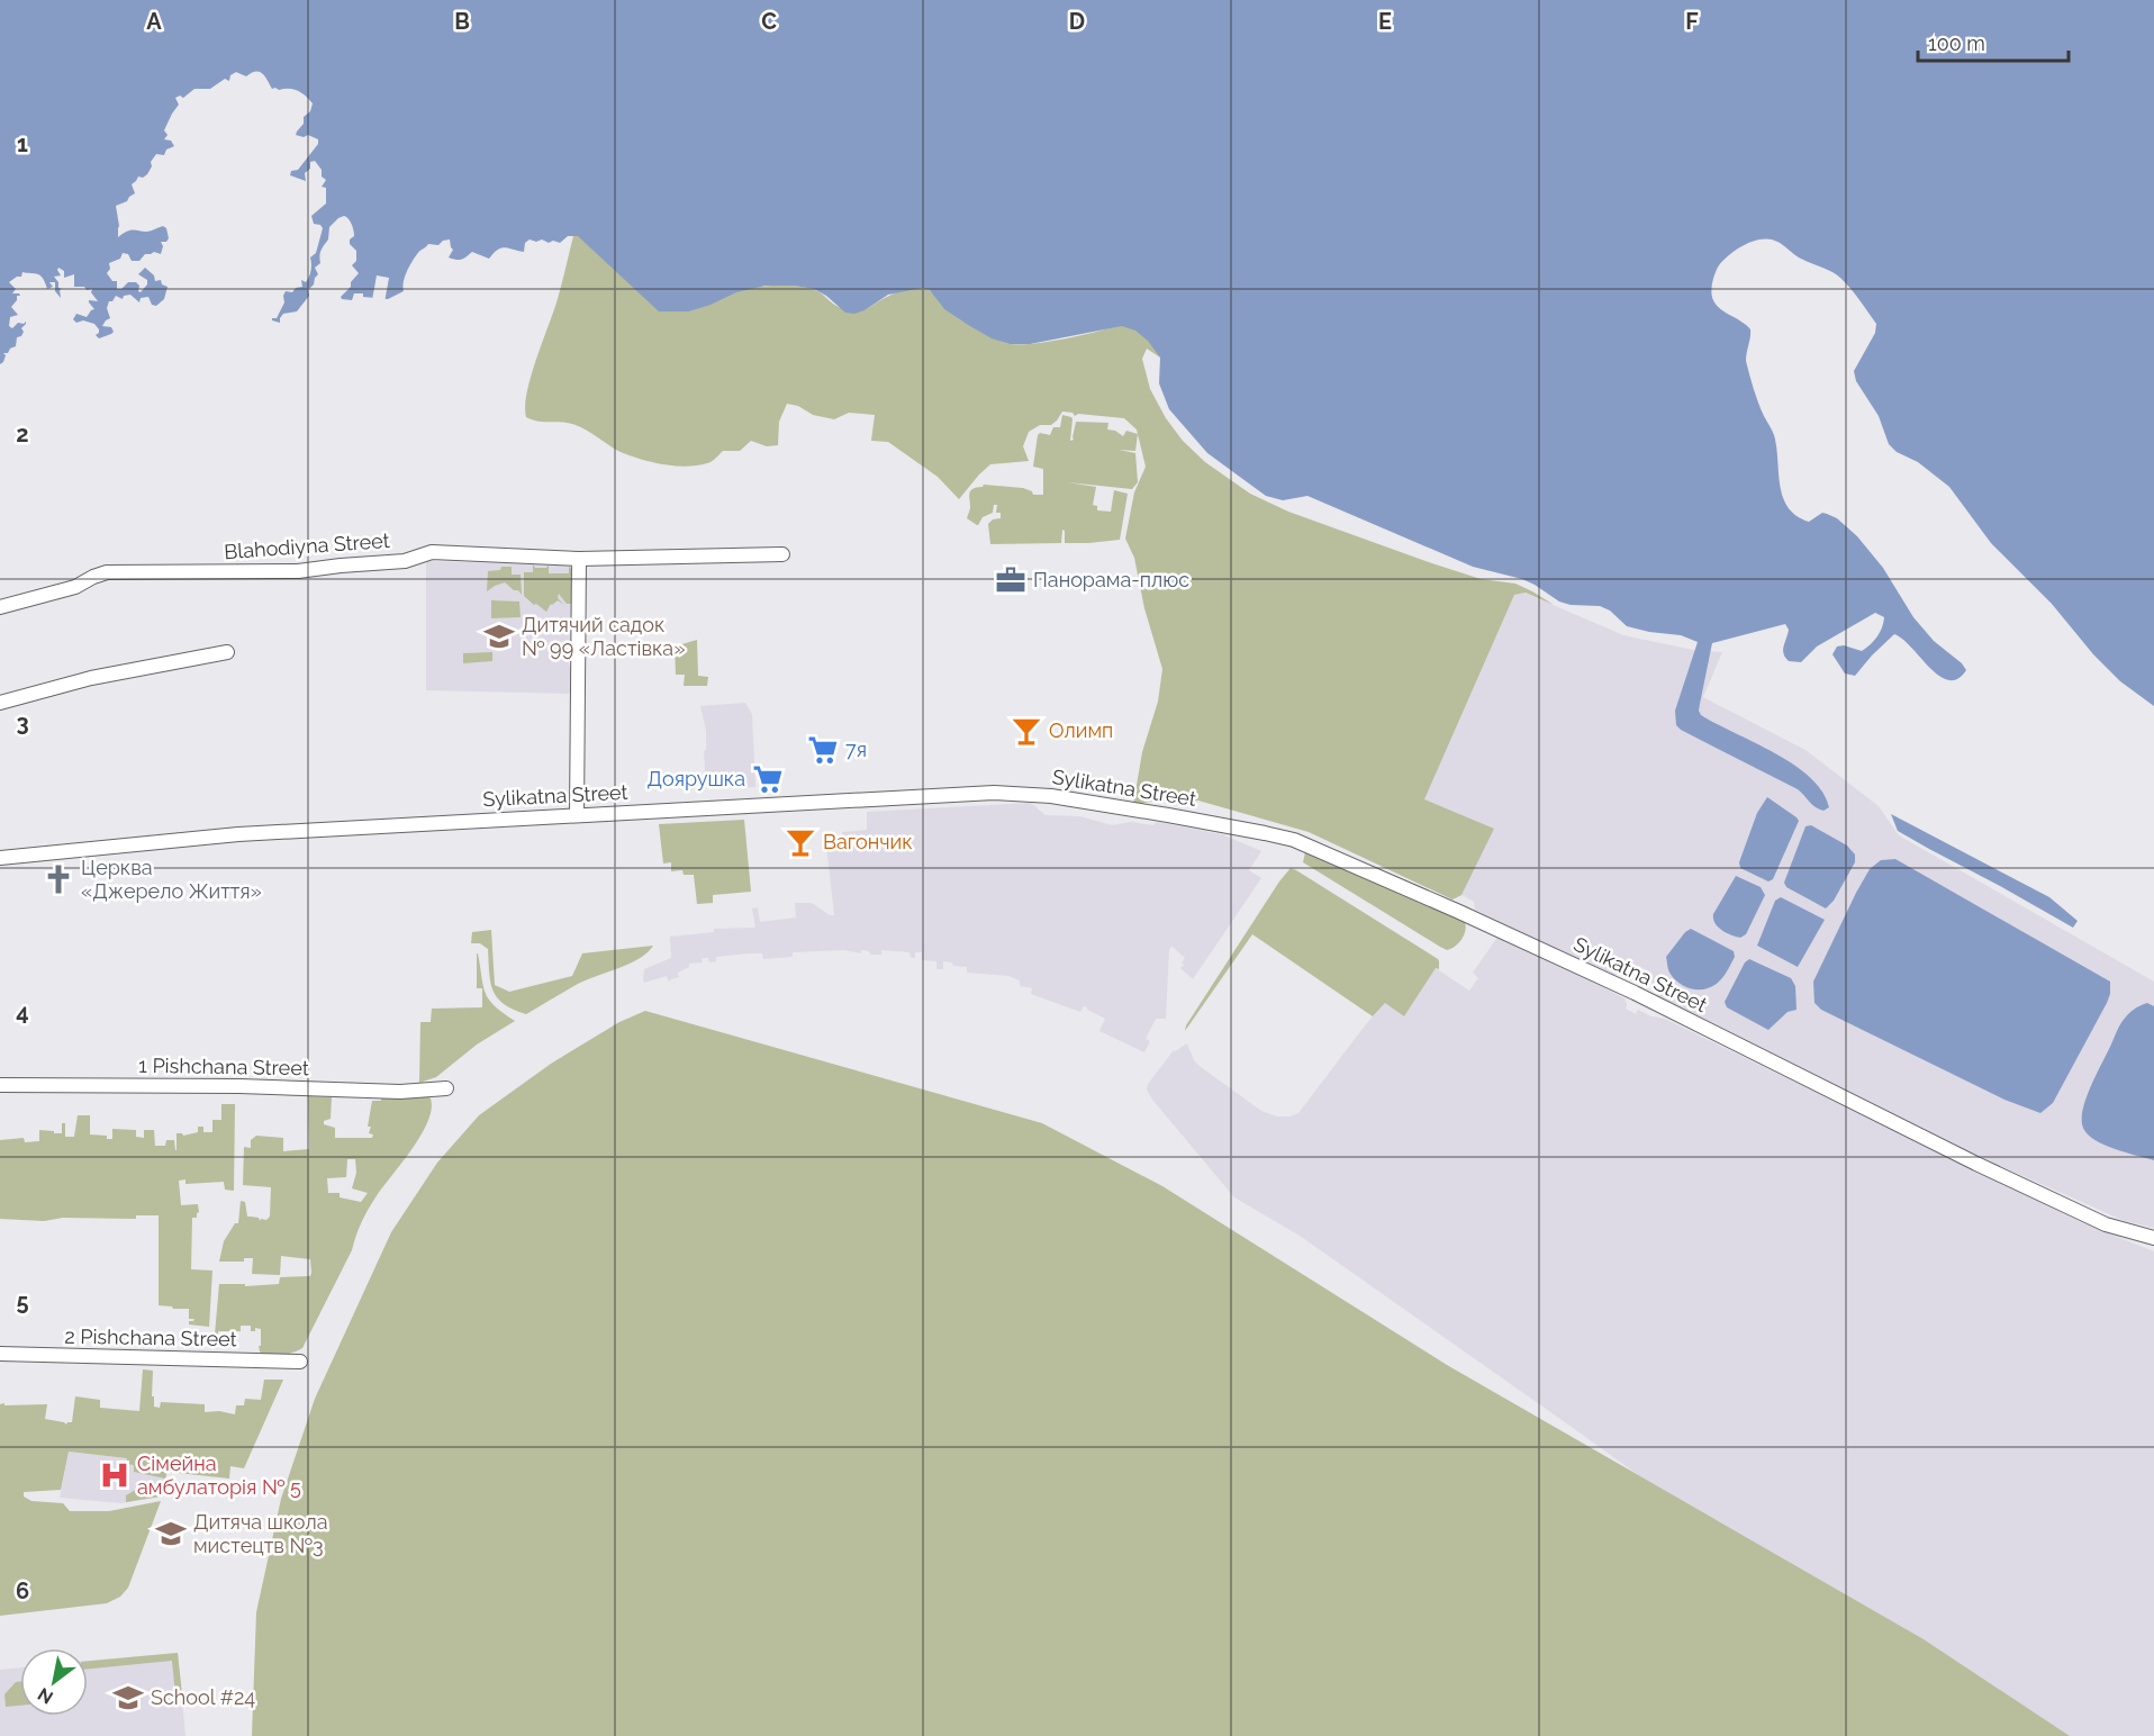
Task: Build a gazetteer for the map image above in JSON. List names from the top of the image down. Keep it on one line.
{"streets":{"street":["Blahodiyna Street","Sylikatna Street","1 Pishchana Street","2 Pishchana Street"]},"places":{"office":["Панорама-плюс"],"school or university":["Дитячий садок № 99 «Ластівка»","Дитяча школа мистецтв №3","School #24"],"bar":["Олимп","Вагончик"],"supermarket":["7я","Доярушка"],"church":["Церква «Джерело Життя»"],"hospital":["Сімейна амбулаторія № 5"]},"scale_bar":"100 m","north":"bottom left","grid":{"columns":["A","B","C","D","E","F"],"rows":["1","2","3","4","5","6"]}}
